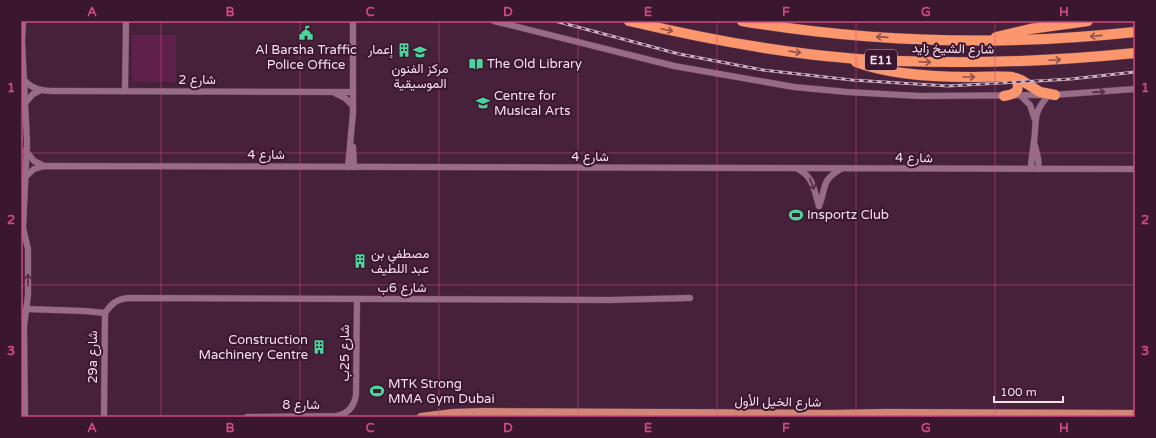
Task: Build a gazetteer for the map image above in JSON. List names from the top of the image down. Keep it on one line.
{"streets":{"highway":["شارع الشيخ زايد","E11"],"main road":["شارع الخيل الأول"],"street":["شارع 2","شارع 4","شارع 6ب","شارع 25ب","29a شارع","شارع 8"]},"crossings":[["شارع 6ب","شارع 25ب"],["شارع 6ب","29a شارع"],["شارع 25ب","شارع 8"]],"places":{"public building":["Al Barsha Traffic Police Office"],"building":["إعمار","مصطفي بن عبد اللطيف","Construction Machinery Centre"],"school or university":["مركز الفنون الموسيقية","Centre for Musical Arts"],"library":["The Old Library"],"sports":["Insportz Club","MTK Strong MMA Gym Dubai"]},"scale_bar":"100 m","grid":{"columns":["A","B","C","D","E","F","G","H"],"rows":["1","2","3"]}}
